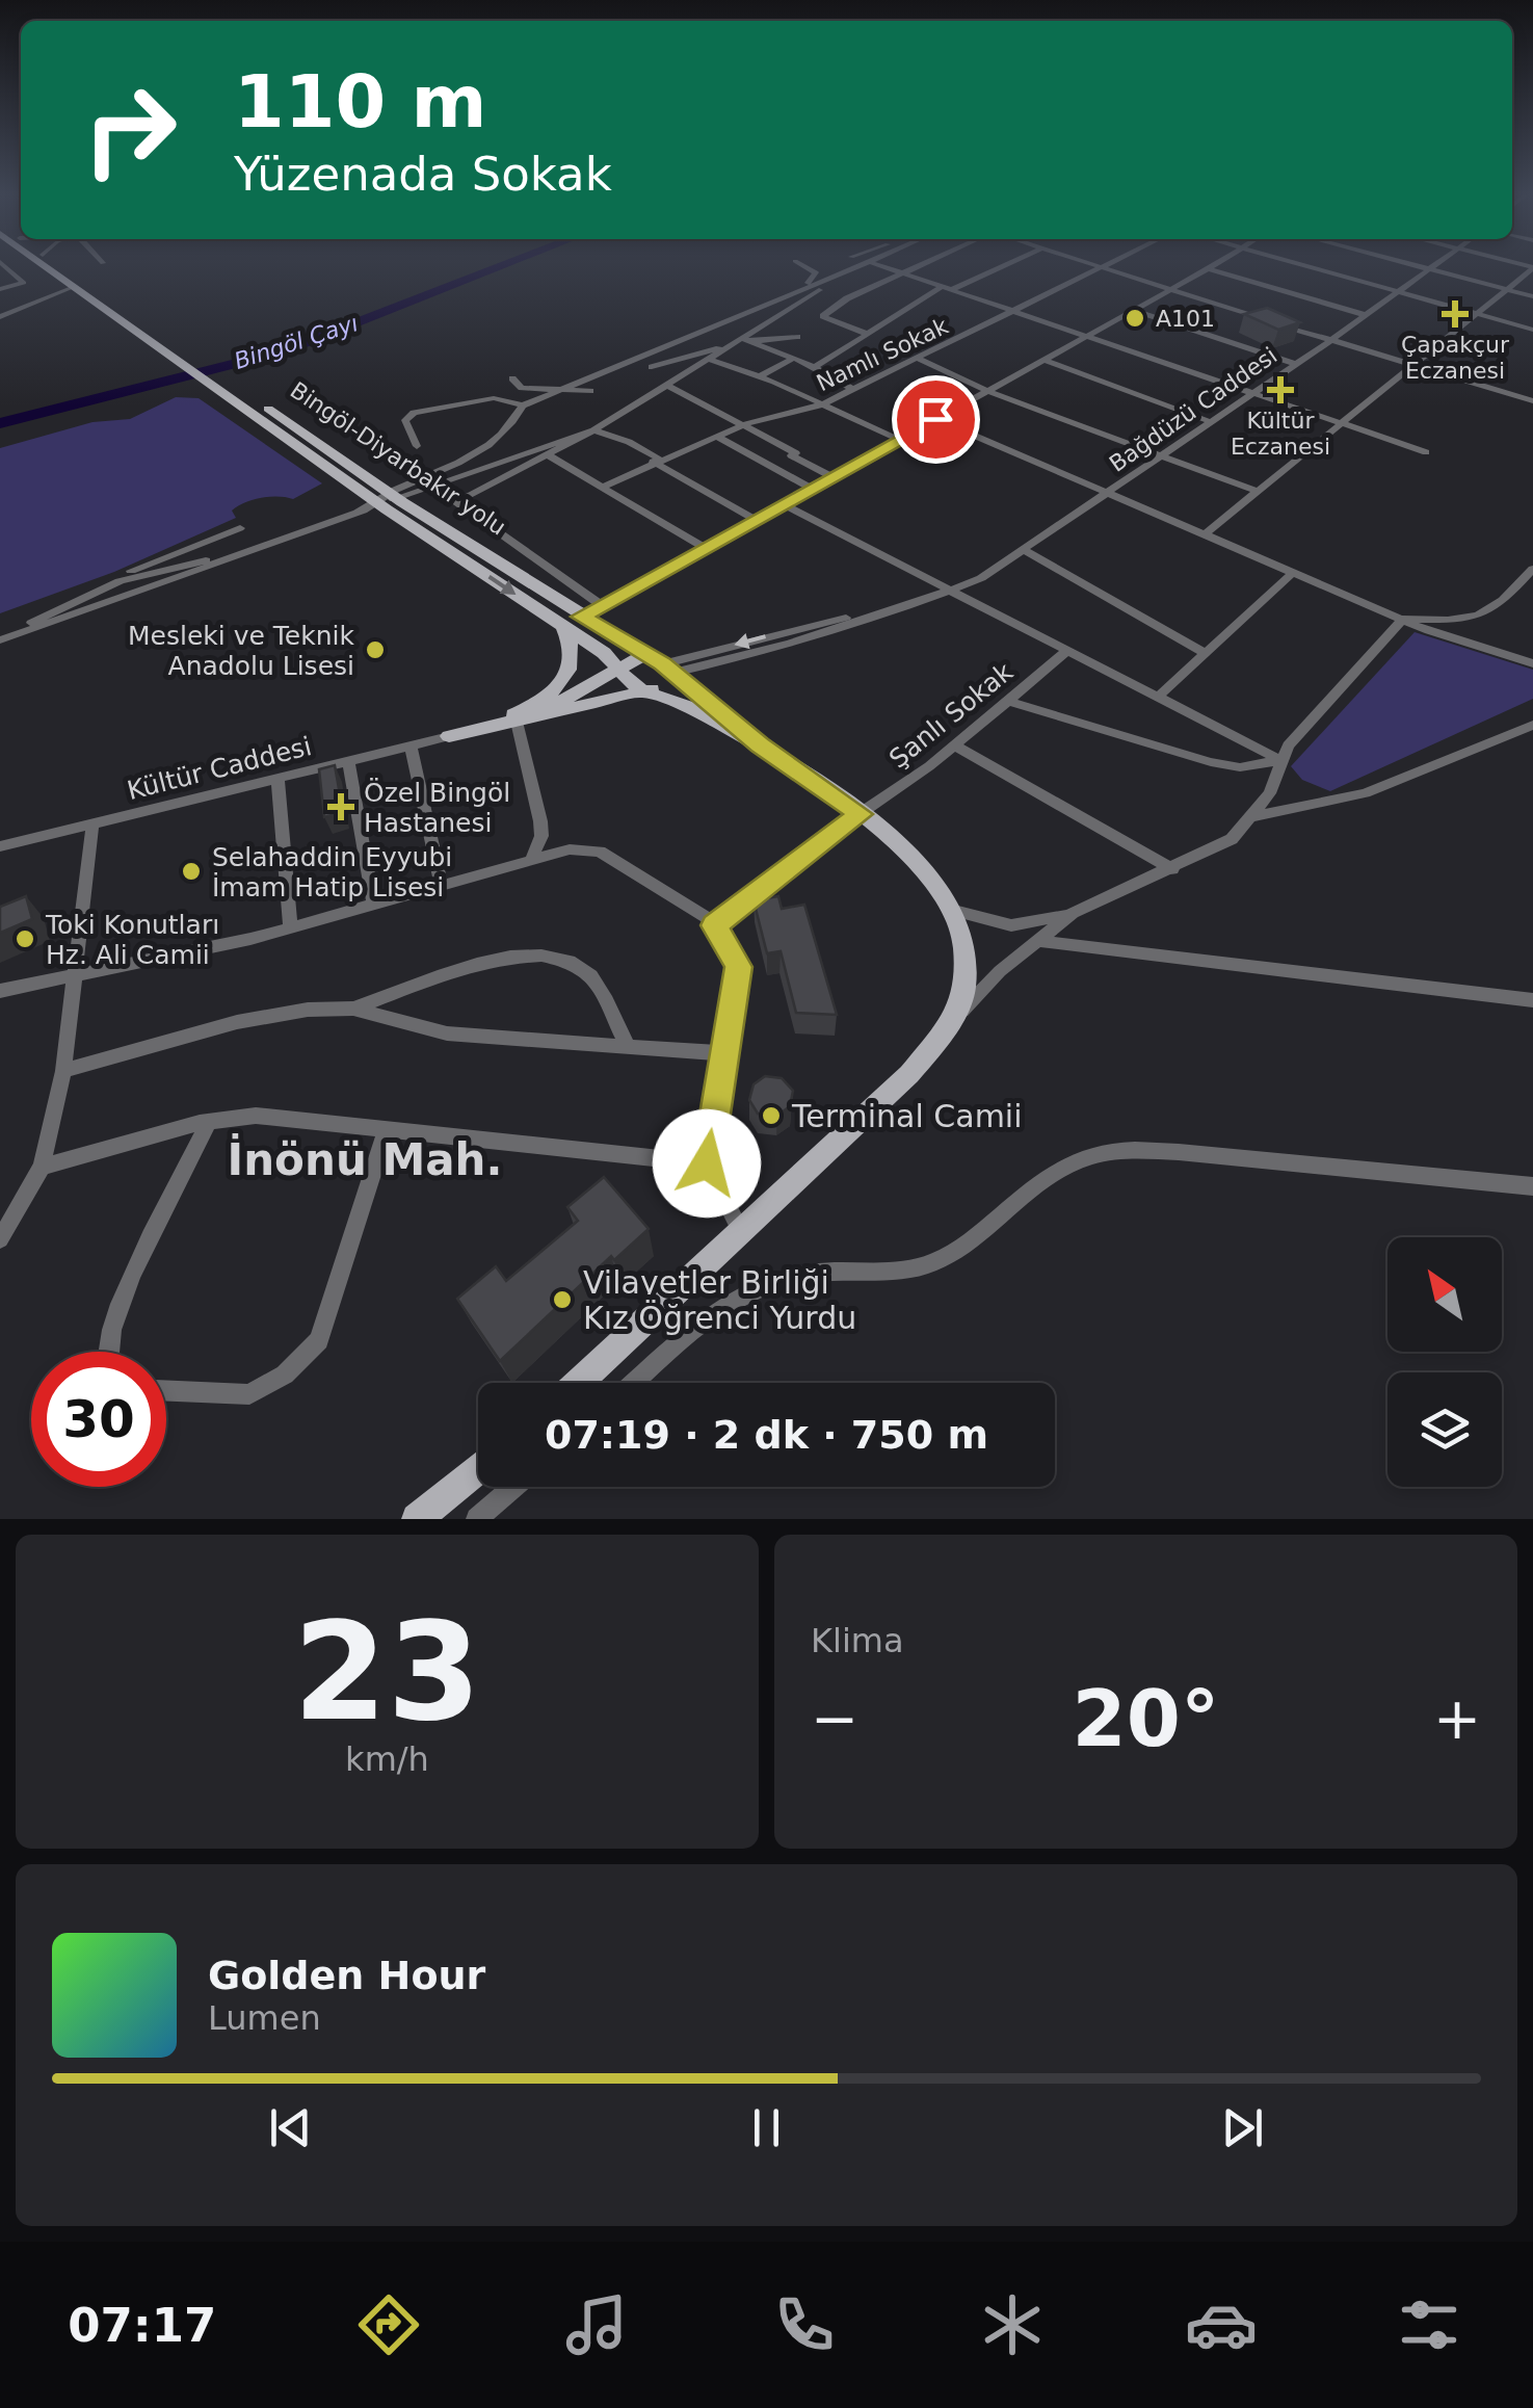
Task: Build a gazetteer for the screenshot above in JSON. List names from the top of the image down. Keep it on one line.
{"streets":{"main road":["Bingöl-Diyarbakır yolu"],"street":["Namlı Sokak","Bağdüzü Caddesi","Şanlı Sokak","Kültür Caddesi"]},"crossings":[["Bağdüzü Caddesi","Bingöl-Diyarbakır yolu"],["Bingöl-Diyarbakır yolu","Şanlı Sokak"]],"districts":["İnönü Mah."],"water":["Bingöl Çayı"],"places":{"health":["Çapakçur Eczanesi","Kültür Eczanesi","Özel Bingöl Hastanesi"],"other":["A101","Mesleki ve Teknik Anadolu Lisesi","Selahaddin Eyyubi İmam Hatip Lisesi","Toki Konutları Hz. Ali Camii","Terminal Camii","Vilayetler Birliği Kız Öğrenci Yurdu"]},"north":"top left","page":{"turn":["110 m","Yüzenada Sokak"],"limit":"30","trip":"07:19 · 2 dk · 750 m","tile":[["23","km/h"],"Klima"],"heat":["−","20°","+"],"song":["Golden Hour","Lumen"],"tabs":"07:17"}}
